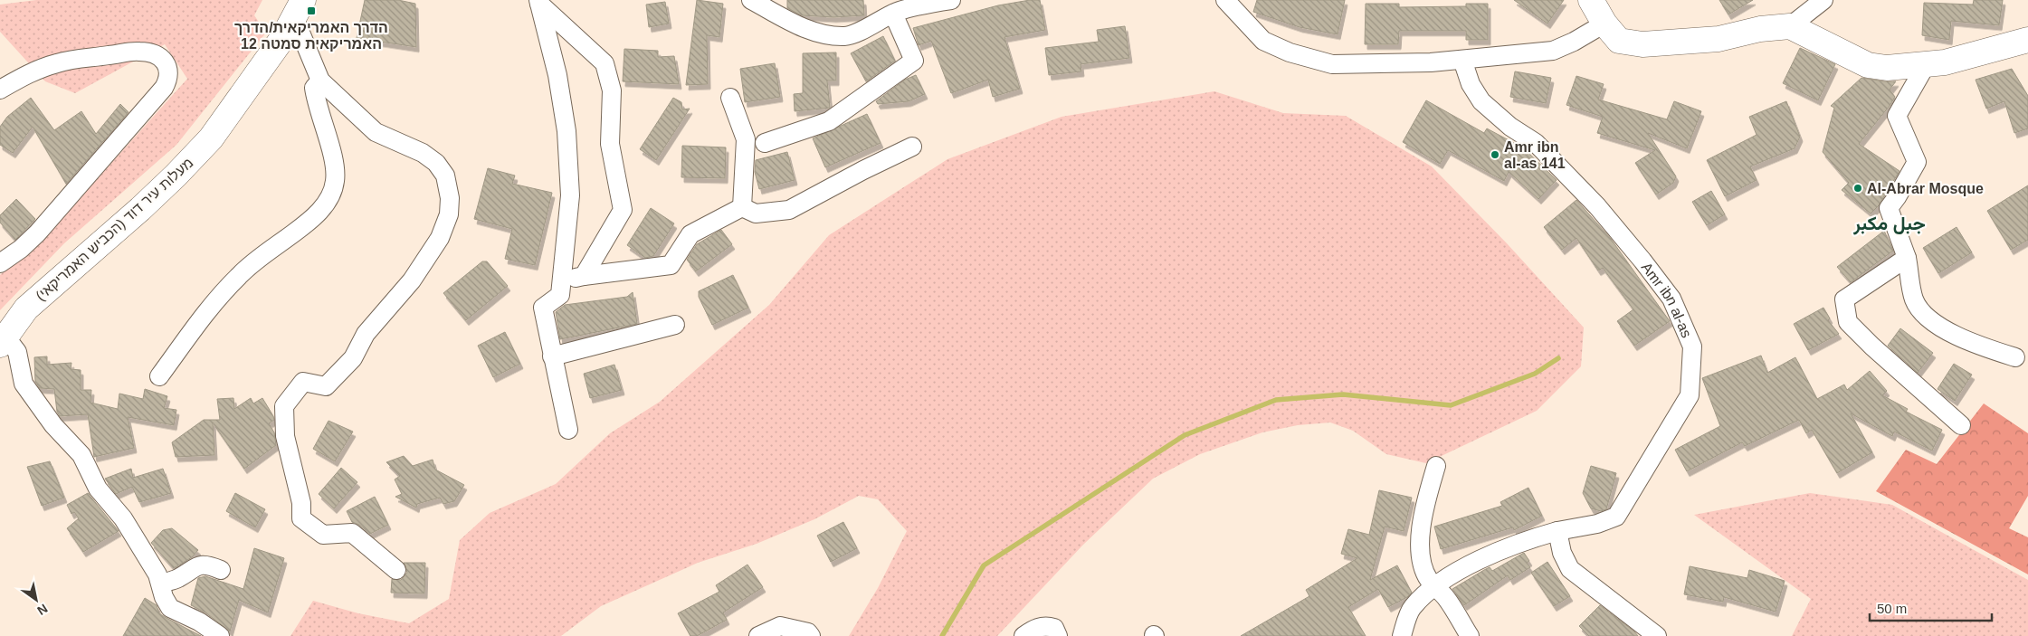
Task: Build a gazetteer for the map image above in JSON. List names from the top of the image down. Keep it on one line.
{"streets":{"street":["מעלות עיר דוד (הכביש האמריקאי)","Amr ibn al-as"]},"districts":["جبل مكبر"],"places":{"transit":["הדרך האמריקאית/הדרך האמריקאית סמטה 12"],"other":["Amr ibn al-as 141","Al-Abrar Mosque"]},"scale_bar":"50 m","north":"bottom right"}
